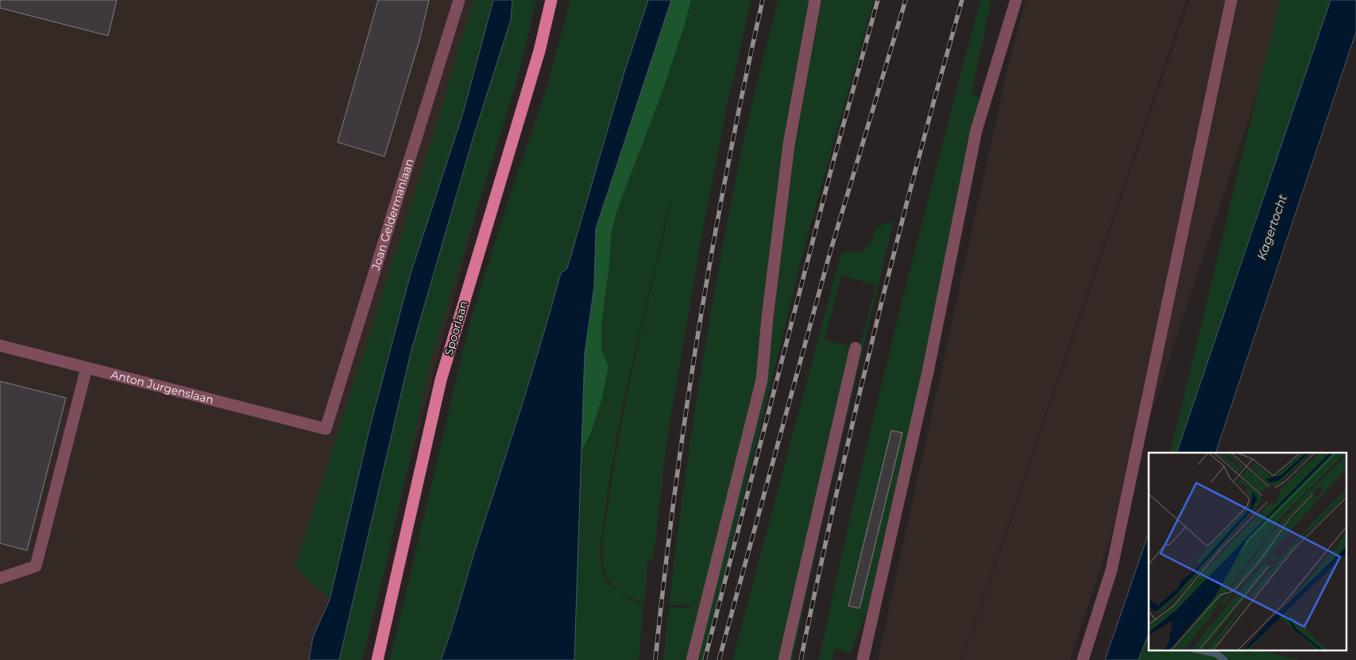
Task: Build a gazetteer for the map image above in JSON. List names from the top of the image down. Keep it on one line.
{"streets":{"main road":["Spoorlaan"],"street":["Joan Geldermanlaan","Anton Jurgenslaan"]},"crossings":[["Joan Geldermanlaan","Anton Jurgenslaan"]],"water":["Kagertocht"]}
